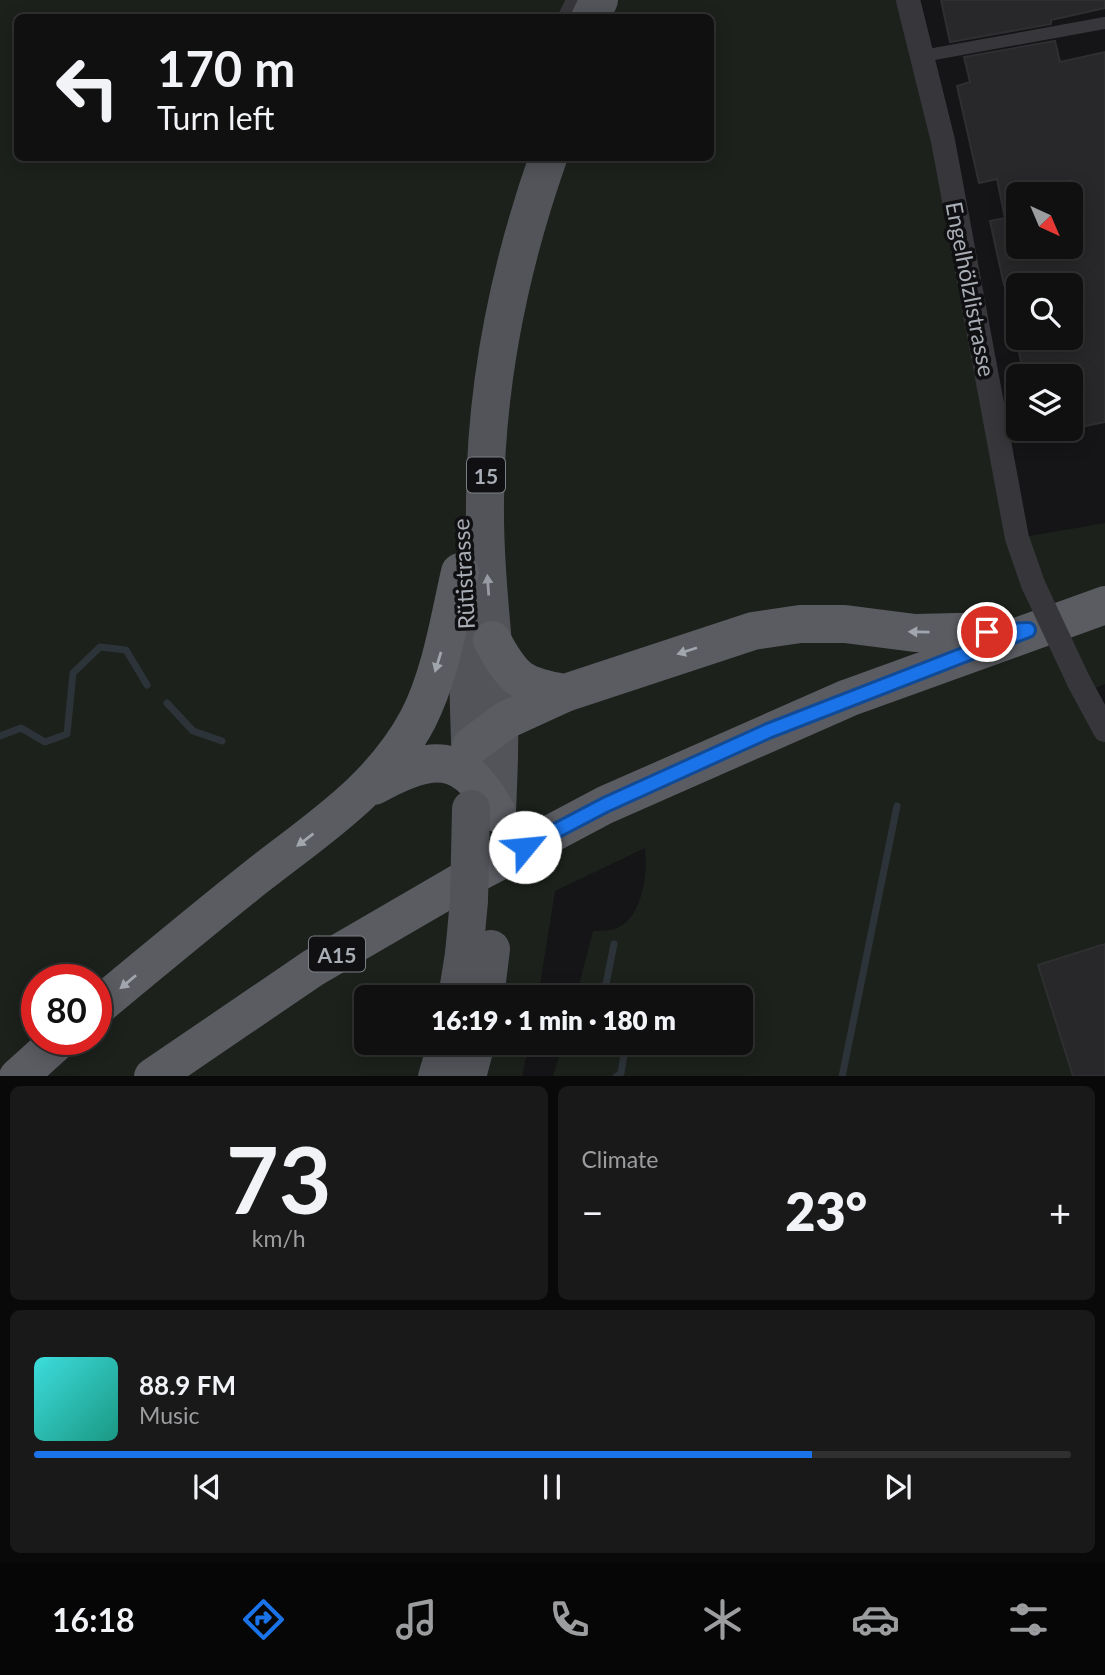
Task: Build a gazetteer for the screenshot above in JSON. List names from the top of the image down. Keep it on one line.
{"streets":{"highway":["A15"],"main road":["15","Rütistrasse"],"street":["Engelhölzlistrasse"]},"north":"bottom right","page":{"turn":["170 m","Turn left"],"limit":"80","trip":"16:19 · 1 min · 180 m","tile":[["73","km/h"],"Climate"],"heat":["−","23°","+"],"song":["88.9 FM","Music"],"tabs":"16:18"}}
